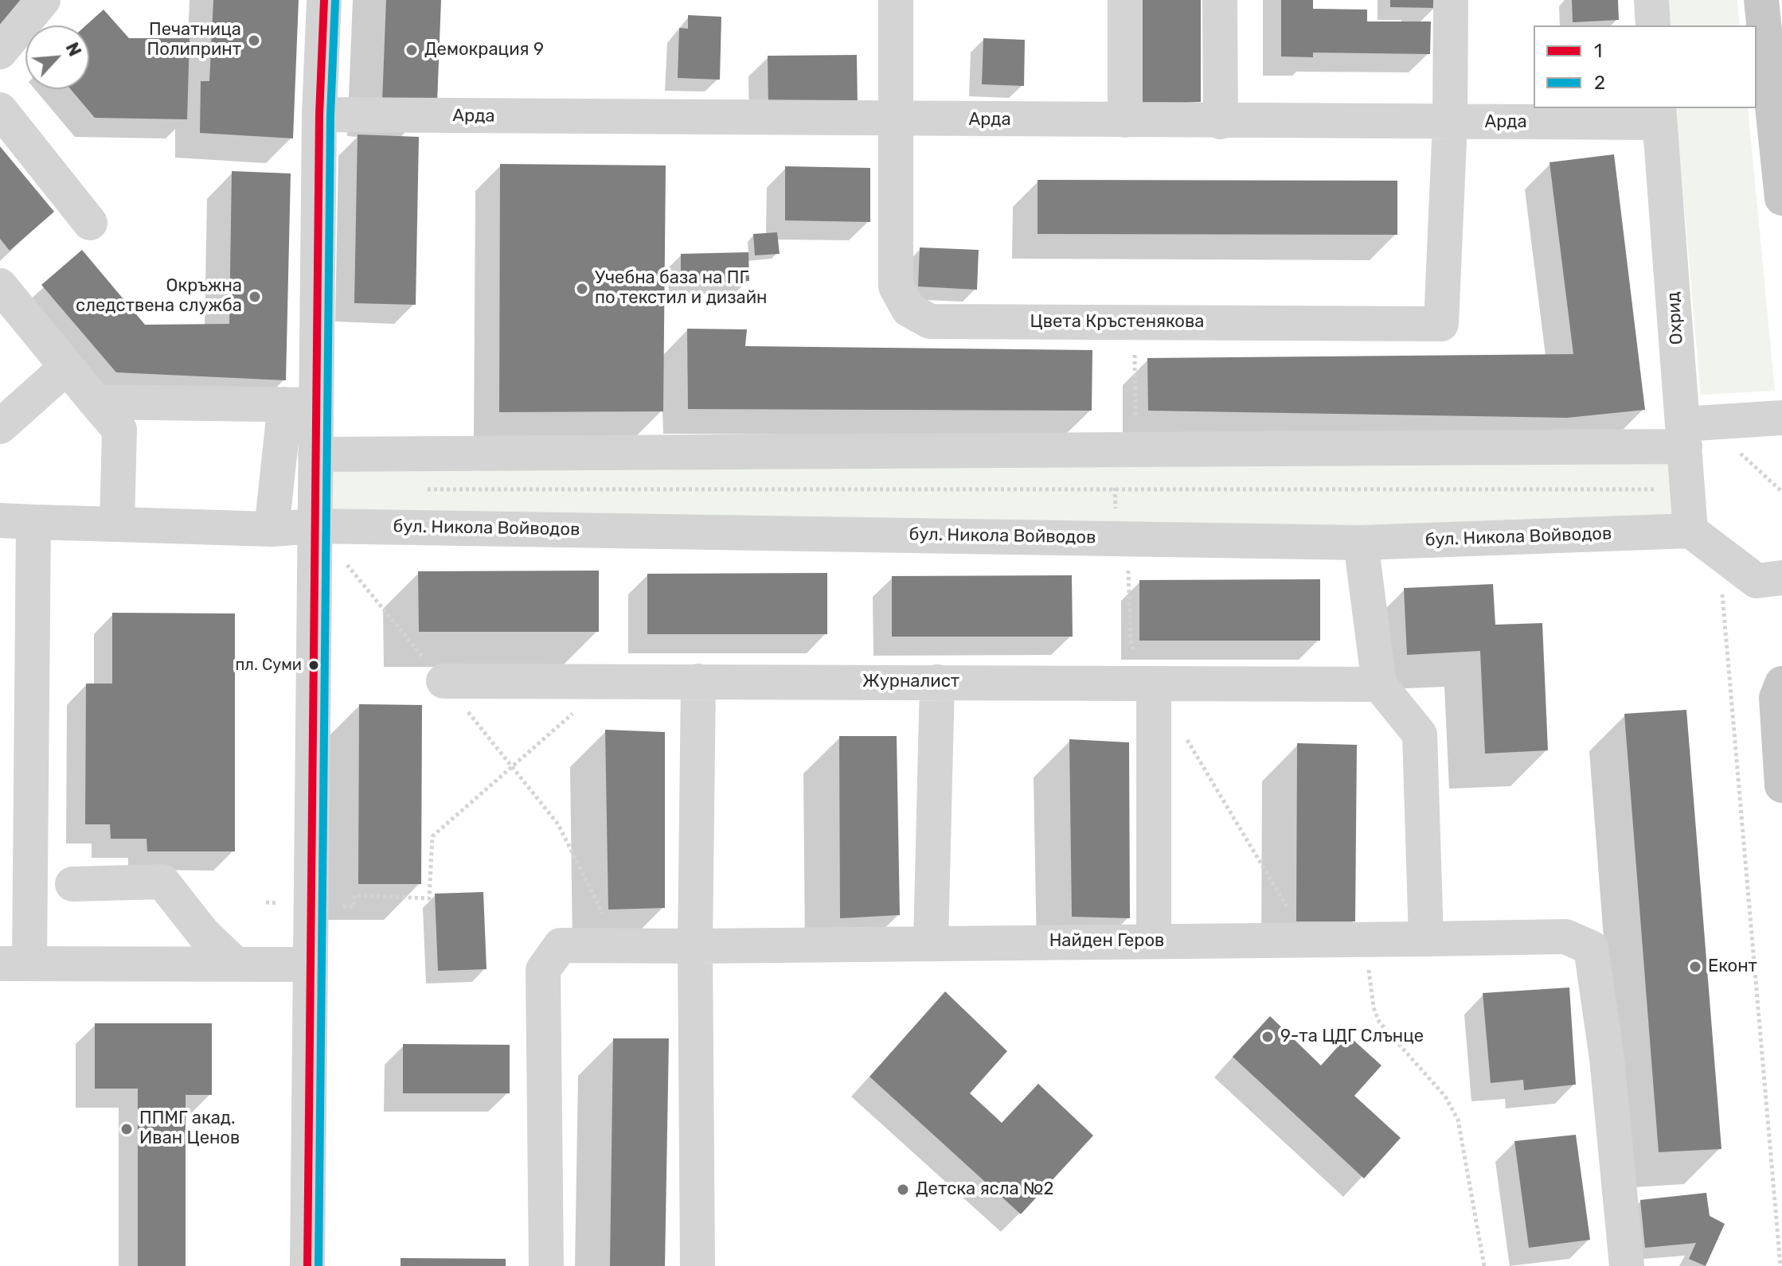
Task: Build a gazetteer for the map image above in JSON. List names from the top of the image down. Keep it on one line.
{"streets":{"street":["Арда","Охрид","Цвета Кръстенякова","бул. Никола Войводов","Журналист","Найден Геров"]},"crossings":[["Арда","Охрид"],["Арда","Цвета Кръстенякова"],["Охрид","бул. Никола Войводов"]],"places":["Печатница Полипринт","Демокрация 9","Учебна база на ПГ по текстил и дизайн","Окръжна следствена служба","пл. Суми","Еконт","9-та ЦДГ Слънце","ППМГ акад. Иван Ценов","Детска ясла №2"],"lines":["transit line 1","transit line 2"],"legend":["1","2"],"north":"top right"}
